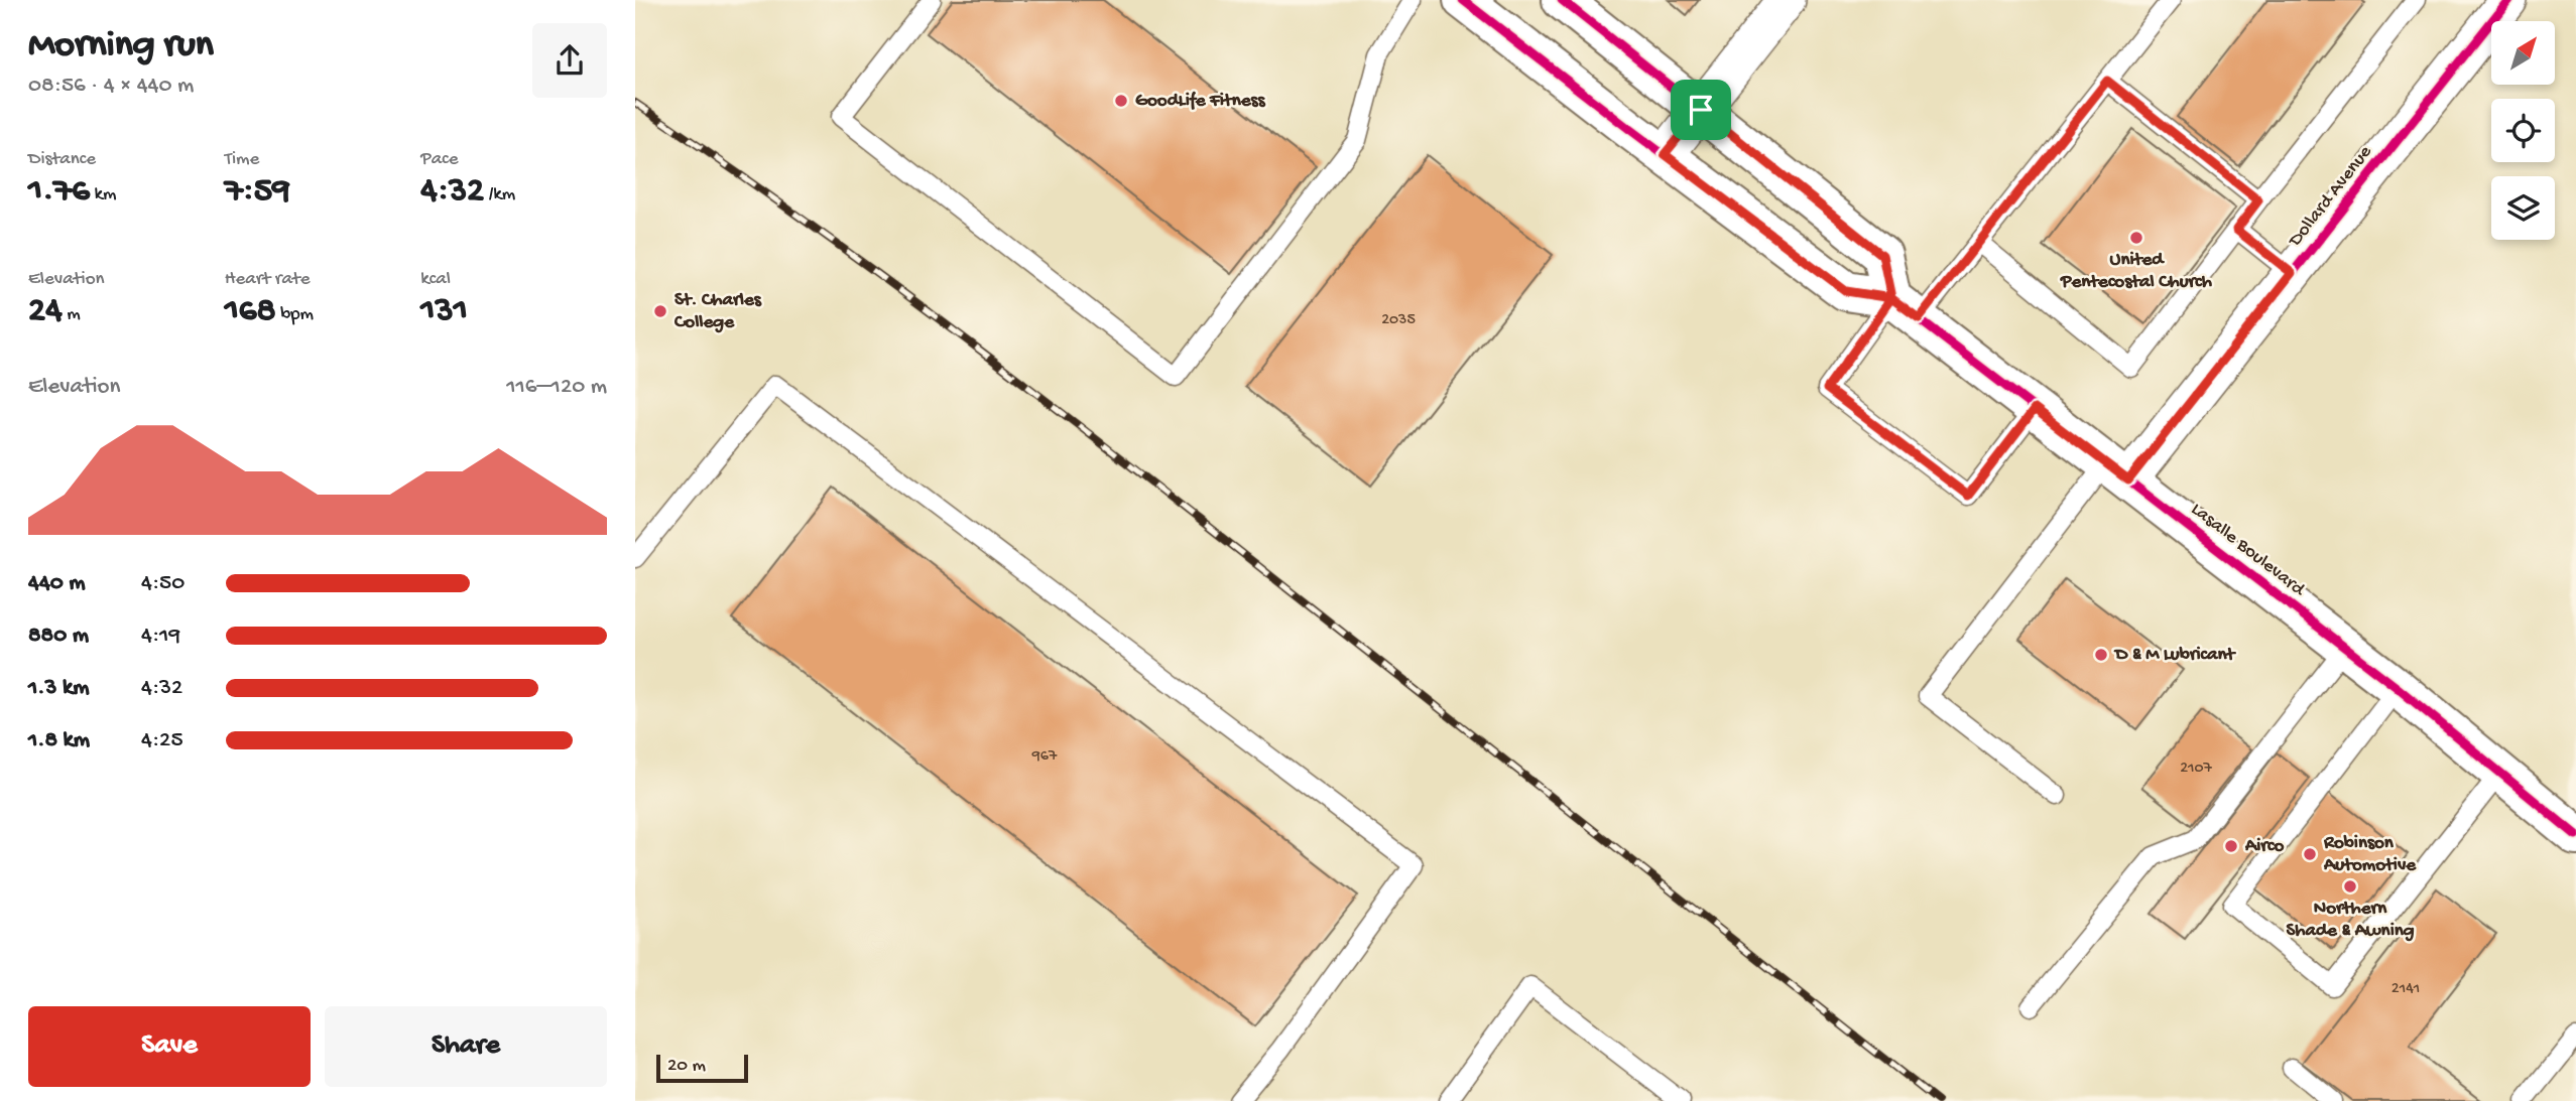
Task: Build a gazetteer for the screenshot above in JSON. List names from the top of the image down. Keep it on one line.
{"streets":{"main road":["Lasalle Boulevard"],"street":["Dollard Avenue"]},"crossings":[["Dollard Avenue","Lasalle Boulevard"]],"places":["GoodLife Fitness","United Pentecostal Church","St. Charles College","D & M Lubricant","Airco","Robinson Automotive","Northern Shade & Awning"],"house_numbers":["2035","967","2107","2141"],"scale_bar":"20 m","north":"top right","page":{"heading":["Morning run","08:56 · 4 × 440 m"],"stats":[["Distance","1.76 km"],["Time","7:59"],["Pace","4:32 /km"],["Elevation","24 m"],["Heart rate","168 bpm"],["kcal","131"]],"chart":["Elevation","116–120 m"],"list":[{"name":"440 m","note":"4:50"},{"name":"880 m","note":"4:19"},{"name":"1.3 km","note":"4:32"},{"name":"1.8 km","note":"4:25"}],"buttons":["Save","Share"],"scale":"20 m"}}
